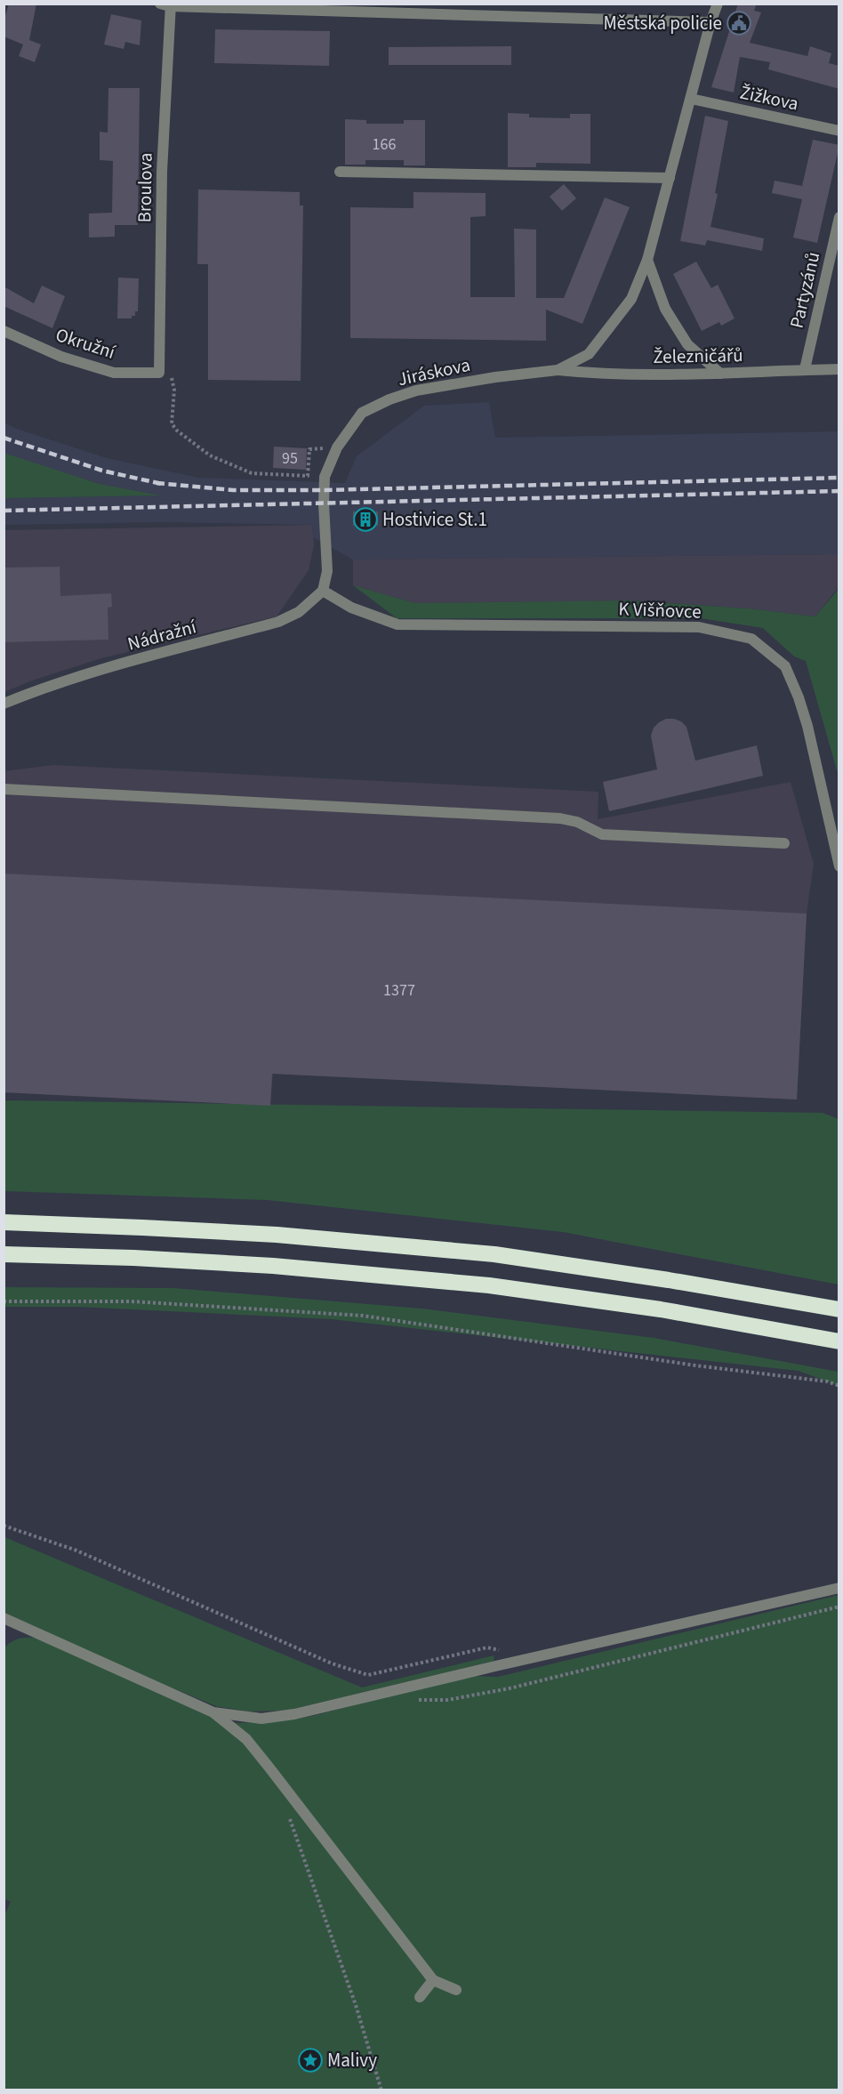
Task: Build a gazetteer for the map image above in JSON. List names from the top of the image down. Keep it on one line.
{"streets":{"street":["Žižkova","Broulova","Partyzánů","Okružní","Železničářů","Jiráskova","K Višňovce","Nádražní"]},"crossings":[["Žižkova","Jiráskova"],["Broulova","Okružní"],["Partyzánů","Železničářů"],["Železničářů","Jiráskova"],["Jiráskova","K Višňovce"],["Jiráskova","Nádražní"],["K Višňovce","Nádražní"]],"places":{"public building":["Městská policie"],"building":["Hostivice St.1"],"place":["Malivy"]},"house_numbers":["166","95","1377"]}
